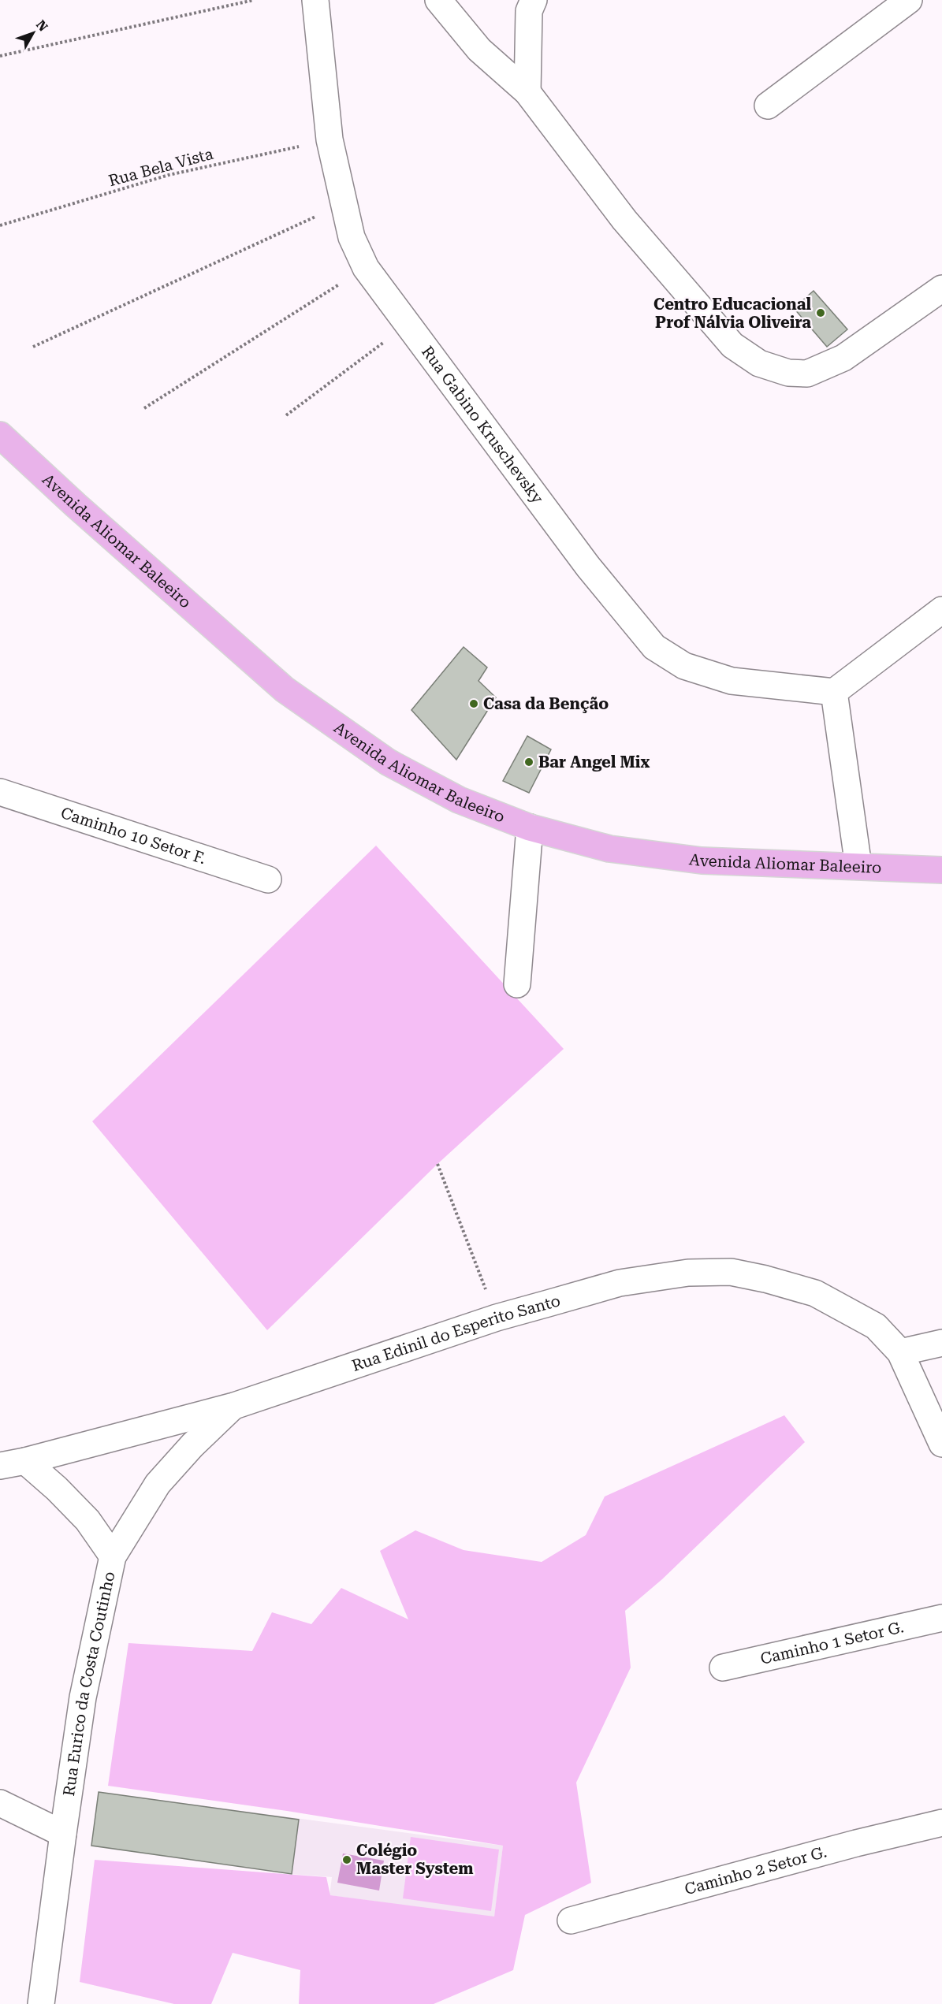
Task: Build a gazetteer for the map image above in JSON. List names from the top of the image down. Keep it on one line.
{"streets":{"main road":["Avenida Aliomar Baleeiro"],"street":["Rua Gabino Kruschevsky","Caminho 10 Setor F.","Rua Edinil do Esperito Santo","Caminho 1 Setor G.","Rua Eurico da Costa Coutinho","Caminho 2 Setor G."],"path":["Rua Bela Vista"]},"crossings":[["Rua Bela Vista","Rua Gabino Kruschevsky"],["Rua Edinil do Esperito Santo","Rua Eurico da Costa Coutinho"]],"places":["Centro Educacional Prof Nálvia Oliveira","Casa da Benção","Bar Angel Mix","Colégio Master System"],"north":"top right"}
